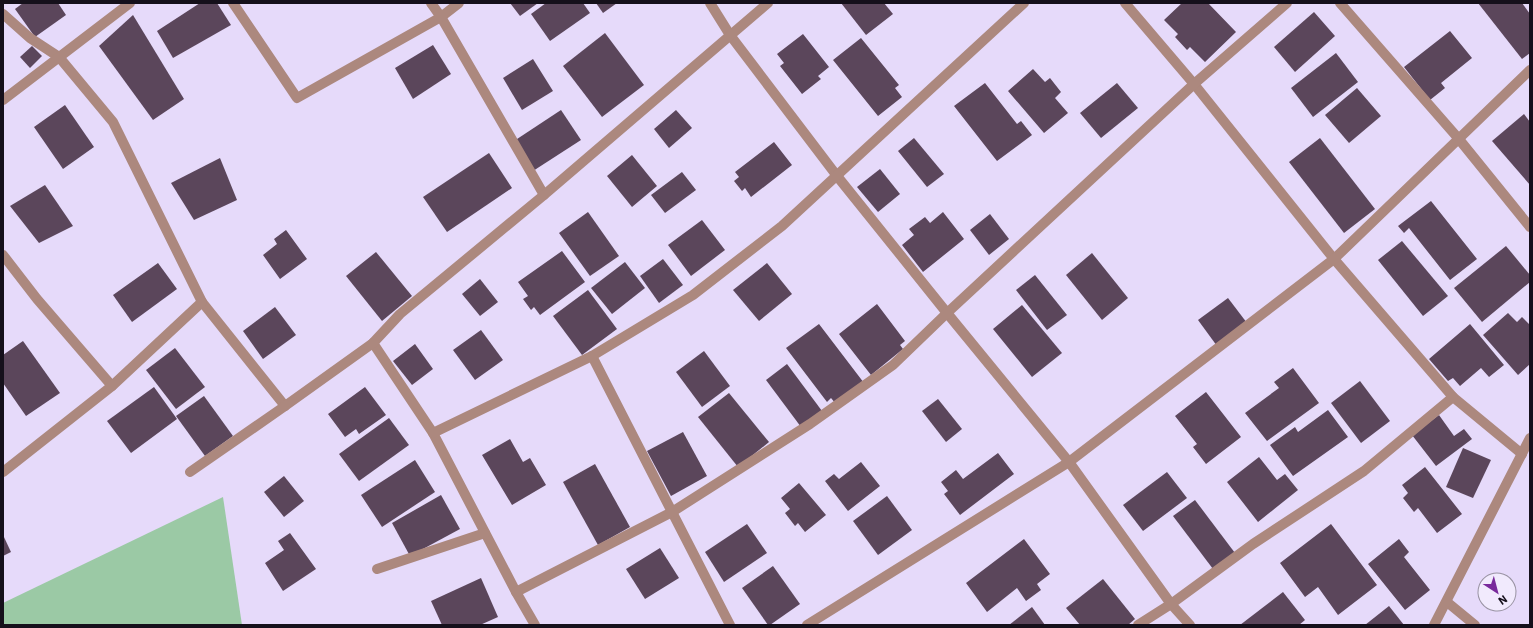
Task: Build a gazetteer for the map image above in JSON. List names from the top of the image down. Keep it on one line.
{"north":"bottom right"}
